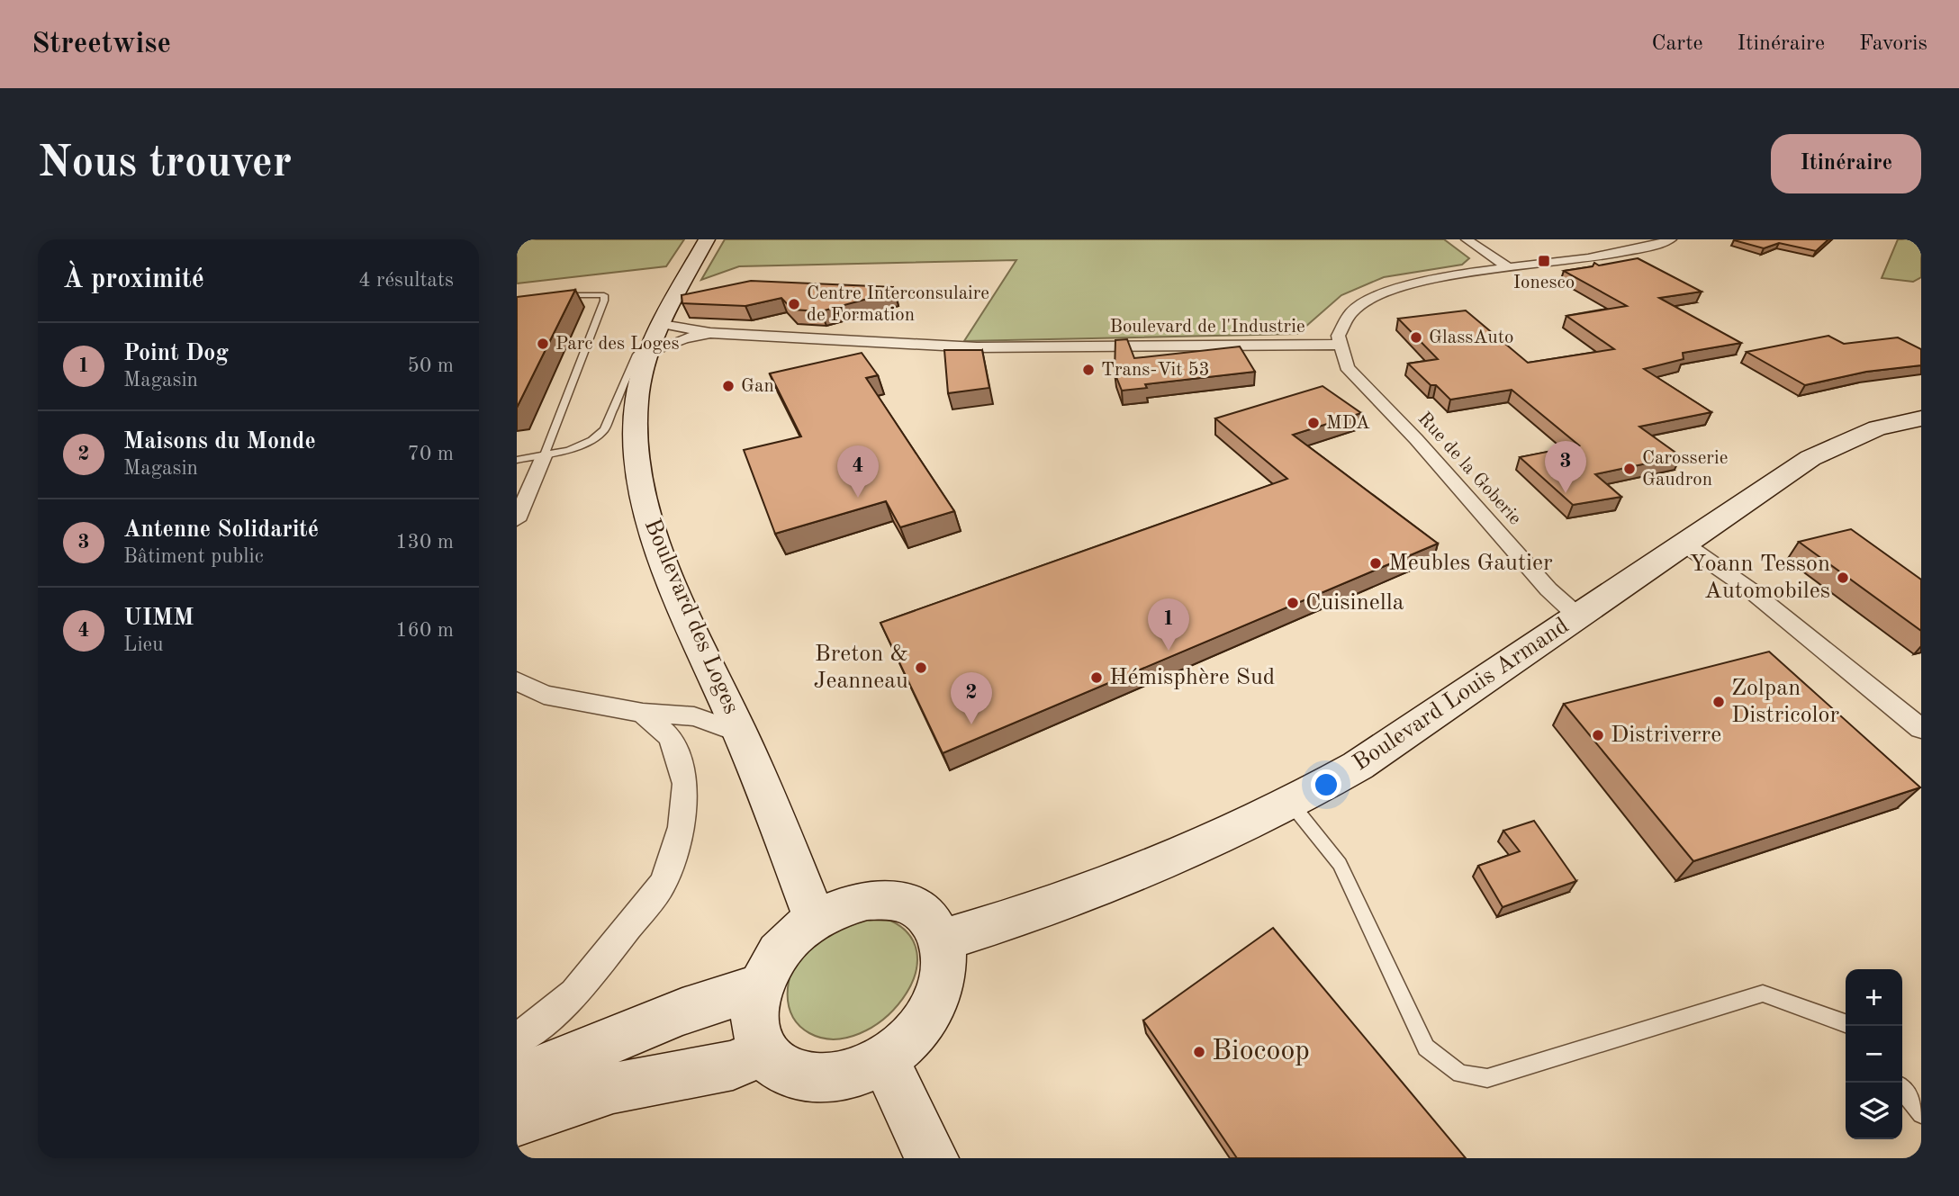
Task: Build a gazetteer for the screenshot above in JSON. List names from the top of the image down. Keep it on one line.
{"streets":{"main road":["Boulevard des Loges","Boulevard Louis Armand"],"street":["Boulevard de l'Industrie","Rue de la Goberie"]},"crossings":[["Boulevard de l'Industrie","Rue de la Goberie"],["Boulevard de l'Industrie","Boulevard des Loges"],["Rue de la Goberie","Boulevard Louis Armand"],["Boulevard des Loges","Boulevard Louis Armand"]],"places":{"transit":["Ionesco"],"other":["Centre Interconsulaire de Formation","GlassAuto","Parc des Loges","Trans-Vit 53","Gan","MDA","Carosserie Gaudron","Meubles Gautier","Yoann Tesson Automobiles","Cuisinella","Breton & Jeanneau","Hémisphère Sud","Zolpan Districolor","Distriverre","Biocoop"]},"page":{"header":"Streetwise","nav":["Carte","Itinéraire","Favoris"],"buttons":"Itinéraire","title":"Nous trouver","heading":["À proximité","4 résultats"],"list":[{"mark":"1","name":"Point Dog","note":"Magasin","value":"50 m"},{"mark":"2","name":"Maisons du Monde","note":"Magasin","value":"70 m"},{"mark":"3","name":"Antenne Solidarité","note":"Bâtiment public","value":"130 m"},{"mark":"4","name":"UIMM","note":"Lieu","value":"160 m"}],"pins":["3","4","1","2"],"map_buttons":["+","−"]}}
